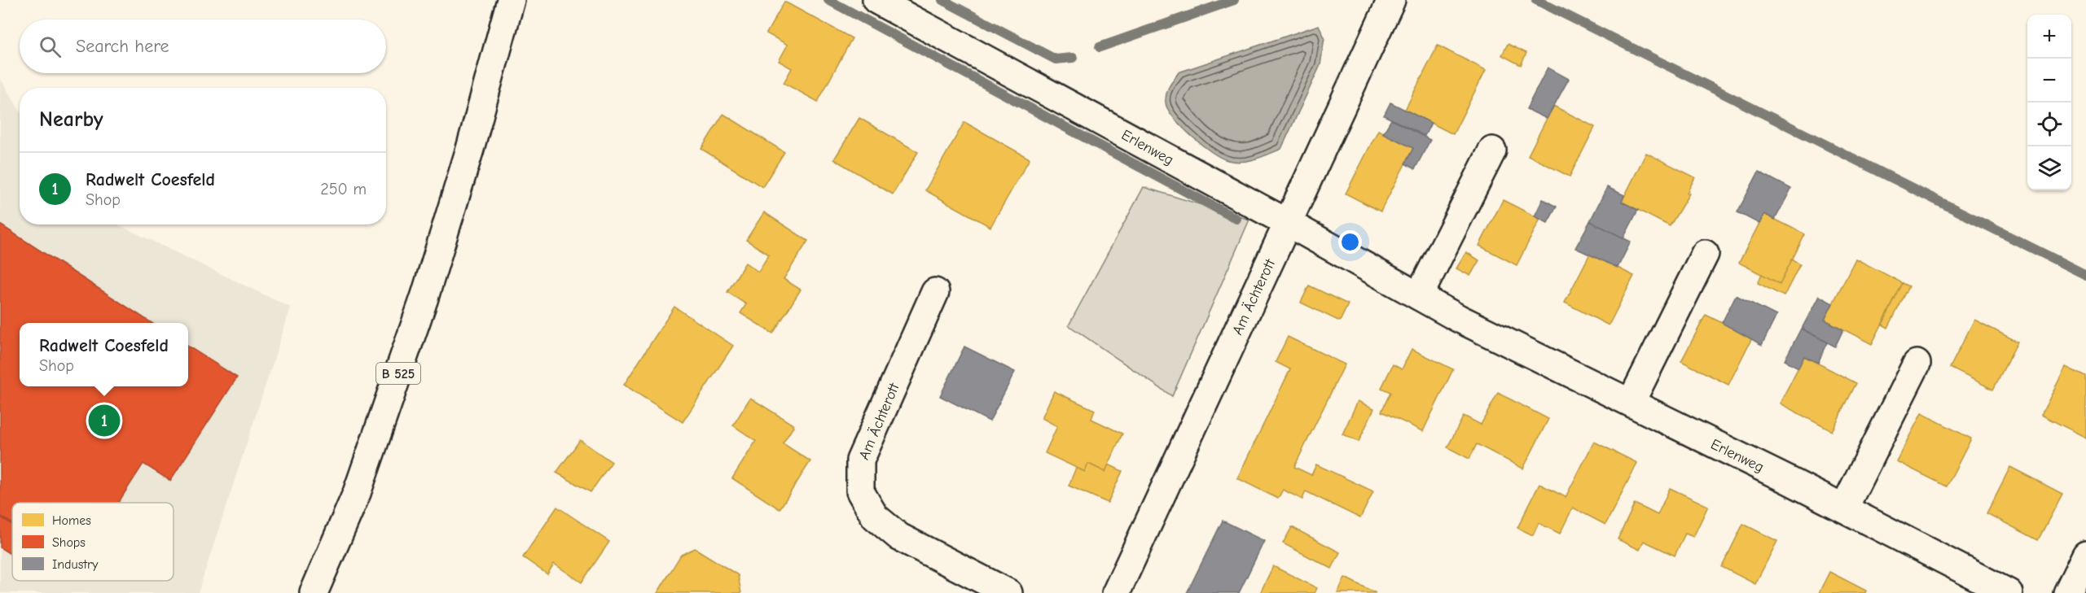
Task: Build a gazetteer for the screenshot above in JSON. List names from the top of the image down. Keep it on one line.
{"streets":{"street":["Erlenweg","Am Ächterott","B 525"]},"crossings":[["Erlenweg","Am Ächterott"]],"legend":["Homes","Shops","Industry"],"page":{"map_buttons":["+","−"],"search":"Search here","heading":"Nearby","list":[{"mark":"1","name":"Radwelt Coesfeld","note":"Shop","value":"250 m"}],"popup":["Radwelt Coesfeld","Shop"],"pins":"1"}}
